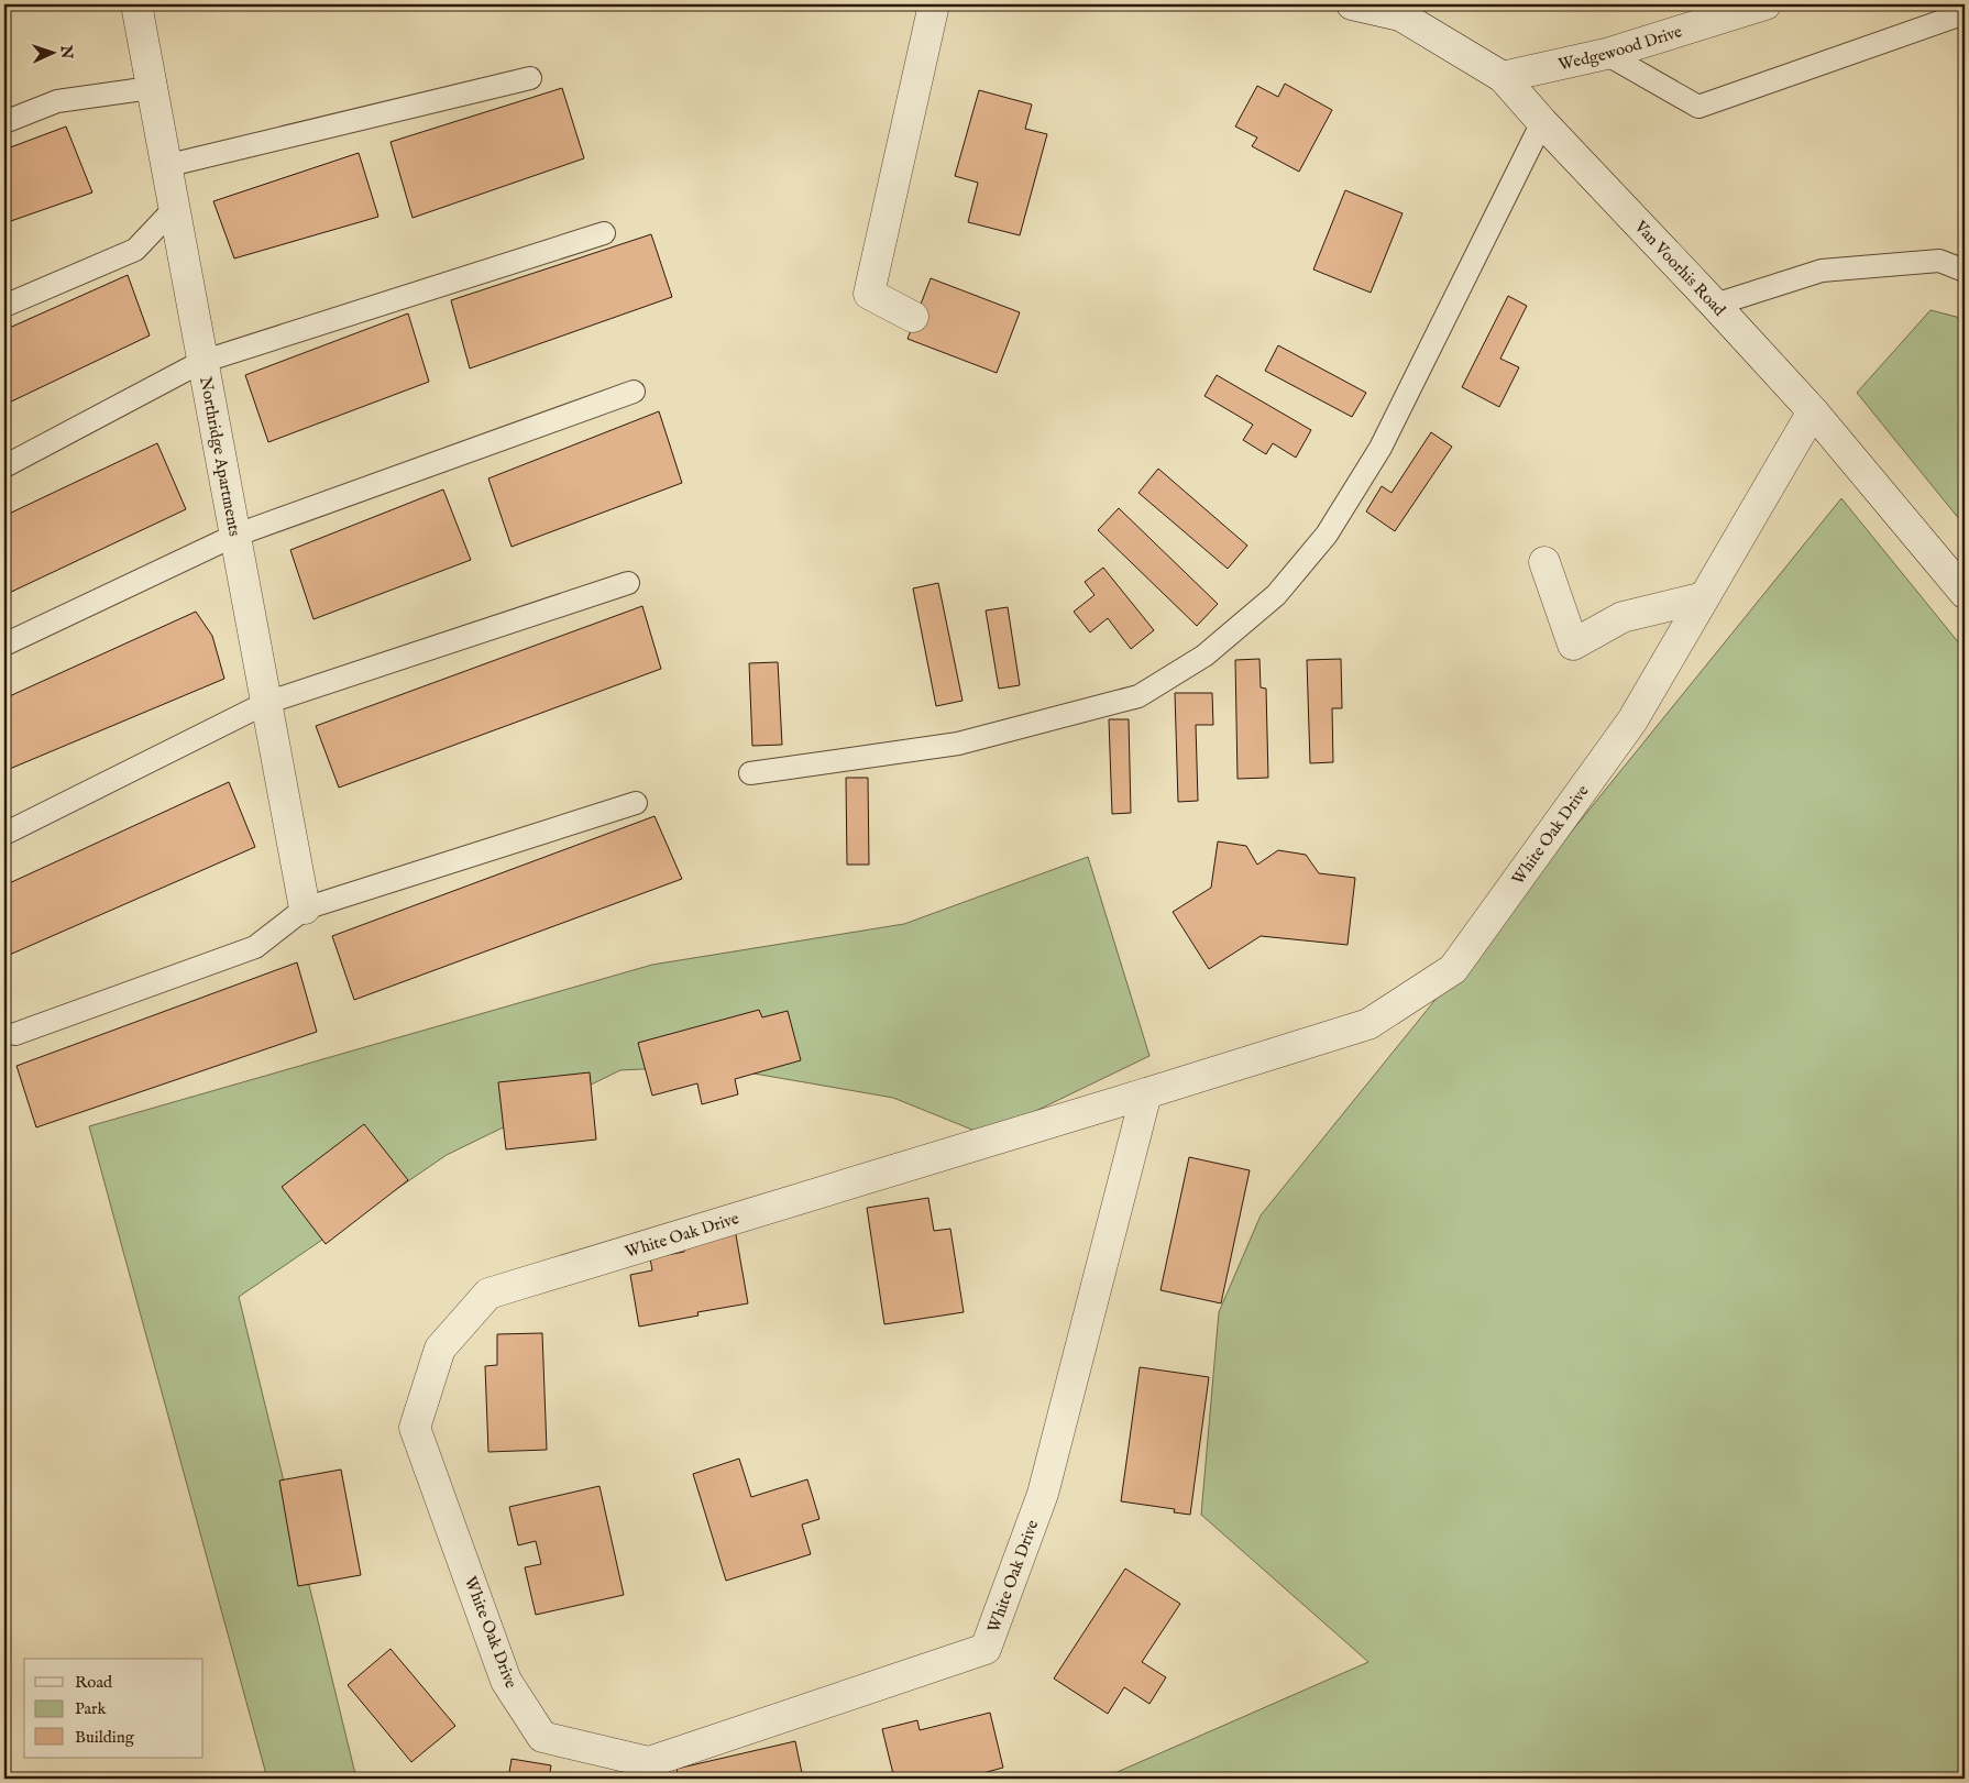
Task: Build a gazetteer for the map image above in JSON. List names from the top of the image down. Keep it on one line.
{"streets":{"street":["Wedgewood Drive","Van Voorhis Road","Northridge Apartments","White Oak Drive"]},"crossings":[["Wedgewood Drive","Van Voorhis Road"],["Van Voorhis Road","White Oak Drive"]],"legend":["Road","Park","Building"],"north":"right"}
